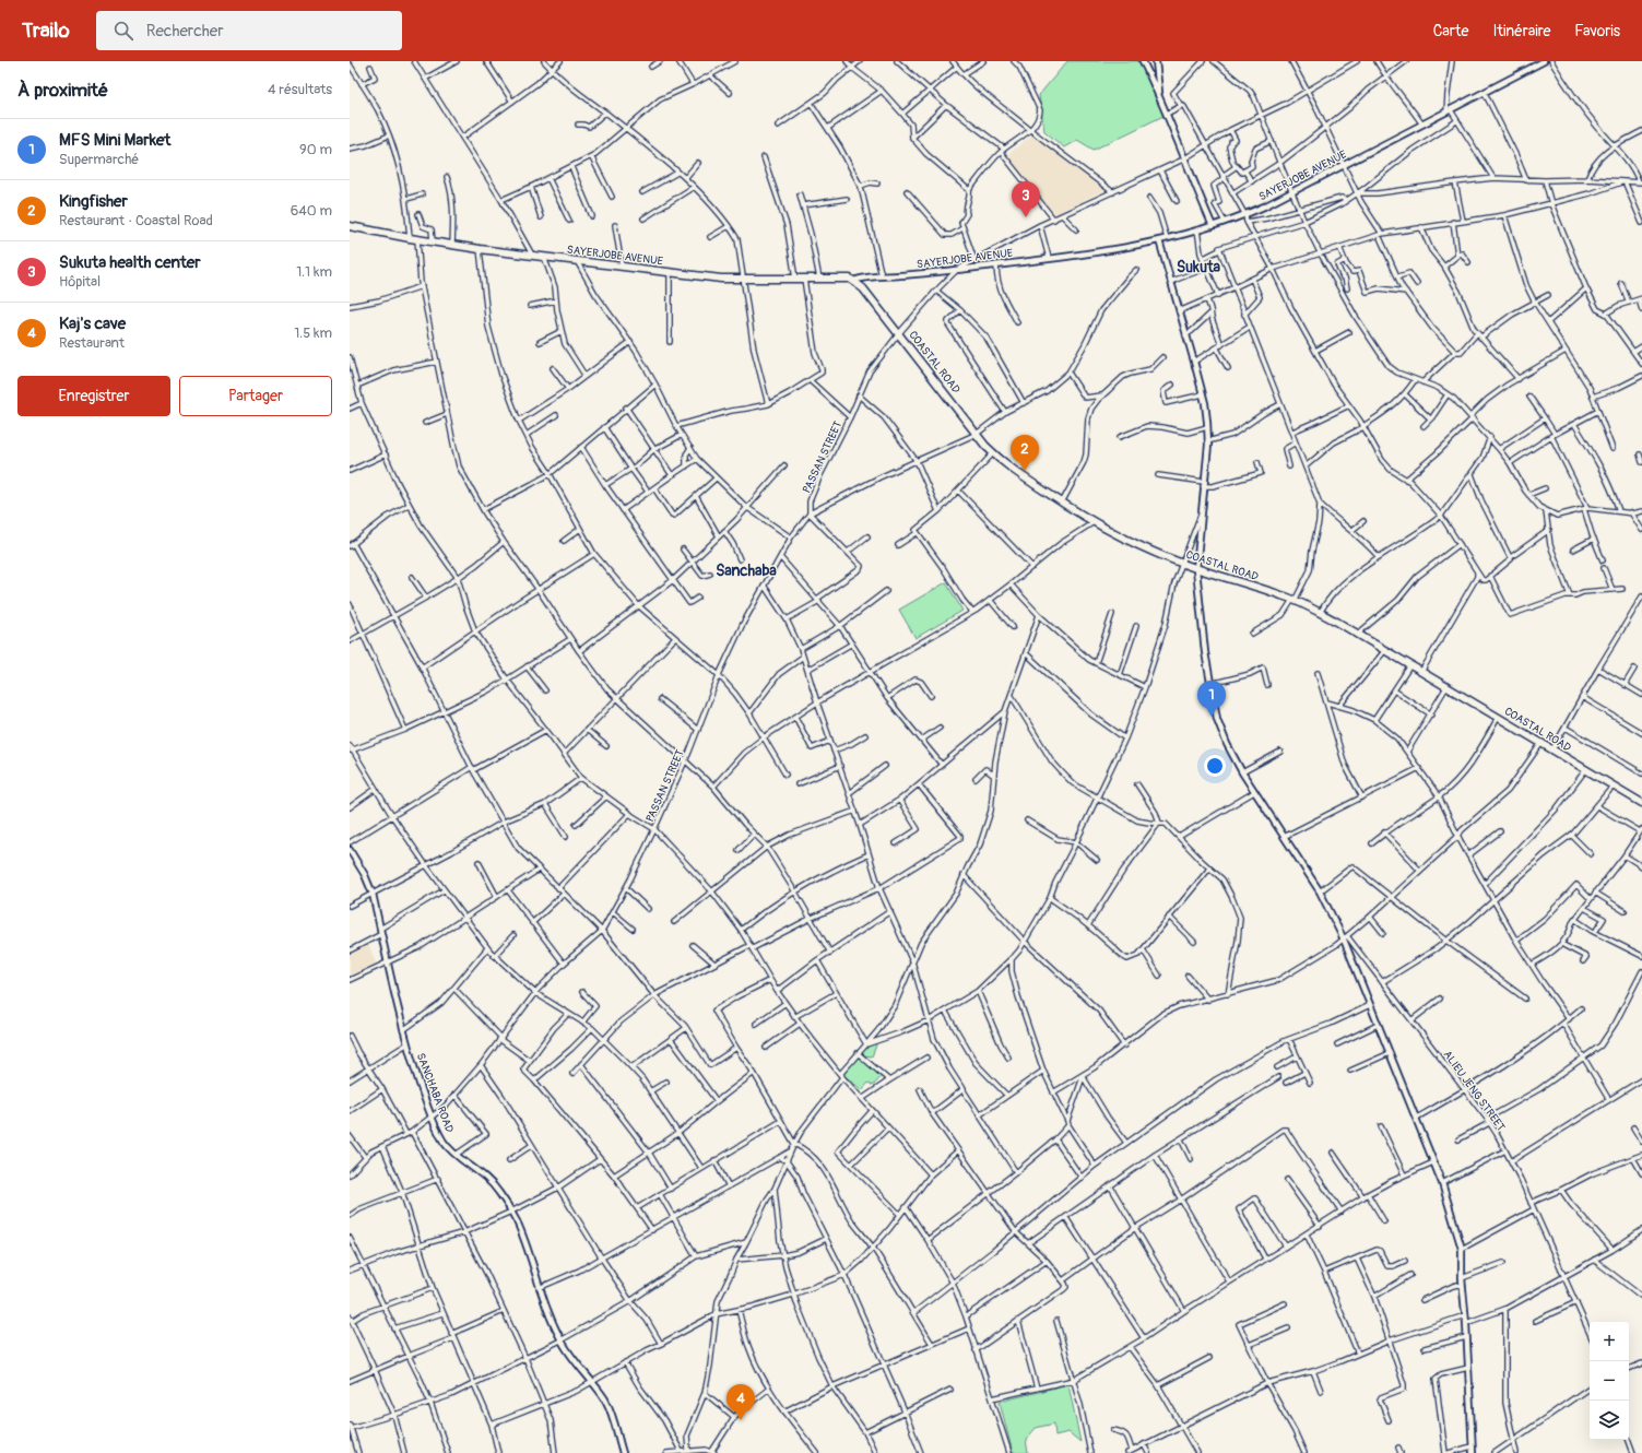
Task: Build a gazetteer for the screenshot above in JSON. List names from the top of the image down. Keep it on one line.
{"streets":{"main road":["SAYERJOBE AVENUE","COASTAL ROAD"],"street":["PASSAN STREET","ALIEU JENG STREET","SANCHABA ROAD"]},"crossings":[["SAYERJOBE AVENUE","COASTAL ROAD"],["SAYERJOBE AVENUE","PASSAN STREET"],["COASTAL ROAD","PASSAN STREET"],["PASSAN STREET","SANCHABA ROAD"]],"districts":["Sukuta","Sanchaba"],"page":{"header":"Trailo","search":"Rechercher","nav":["Carte","Itinéraire","Favoris"],"heading":["À proximité","4 résultats"],"list":[{"mark":"1","name":"MFS Mini Market","note":"Supermarché","value":"90 m"},{"mark":"2","name":"Kingfisher","note":"Restaurant · Coastal Road","value":"640 m"},{"mark":"3","name":"Sukuta health center","note":"Hôpital","value":"1.1 km"},{"mark":"4","name":"Kaj's cave","note":"Restaurant","value":"1.5 km"}],"pins":["3","2","1","4"],"buttons":["Enregistrer","Partager"],"map_buttons":["+","−"]}}
